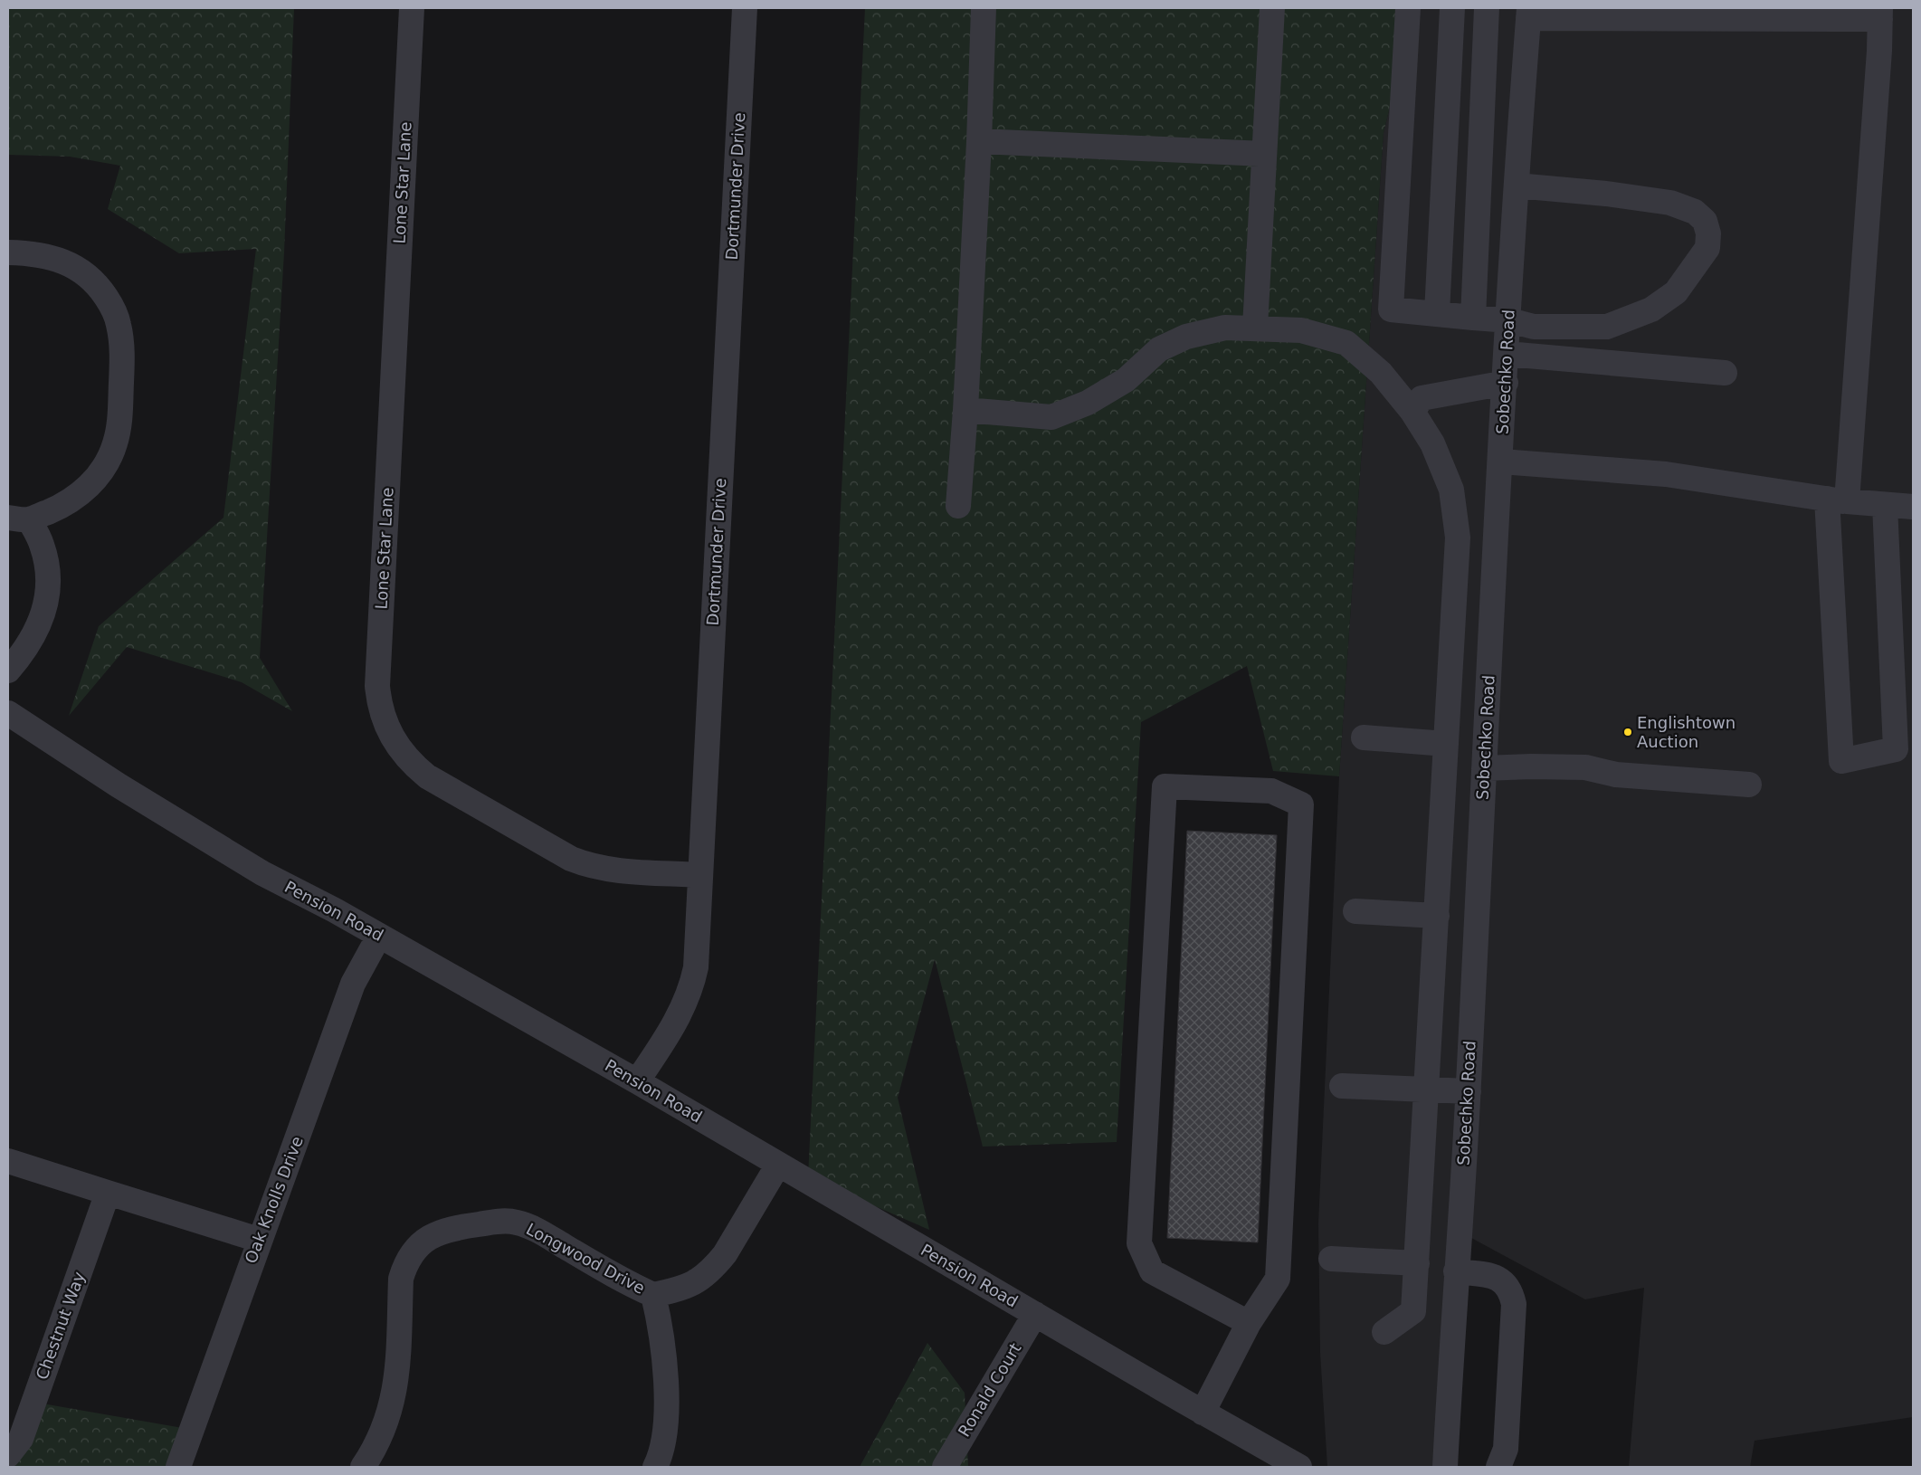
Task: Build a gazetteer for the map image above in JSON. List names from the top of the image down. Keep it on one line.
{"streets":{"street":["Lone Star Lane","Dortmunder Drive","Sobechko Road","Pension Road","Oak Knolls Drive","Longwood Drive","Chestnut Way","Ronald Court"]},"crossings":[["Lone Star Lane","Dortmunder Drive"],["Dortmunder Drive","Pension Road"],["Pension Road","Oak Knolls Drive"],["Pension Road","Ronald Court"]],"places":["Englishtown Auction"]}
